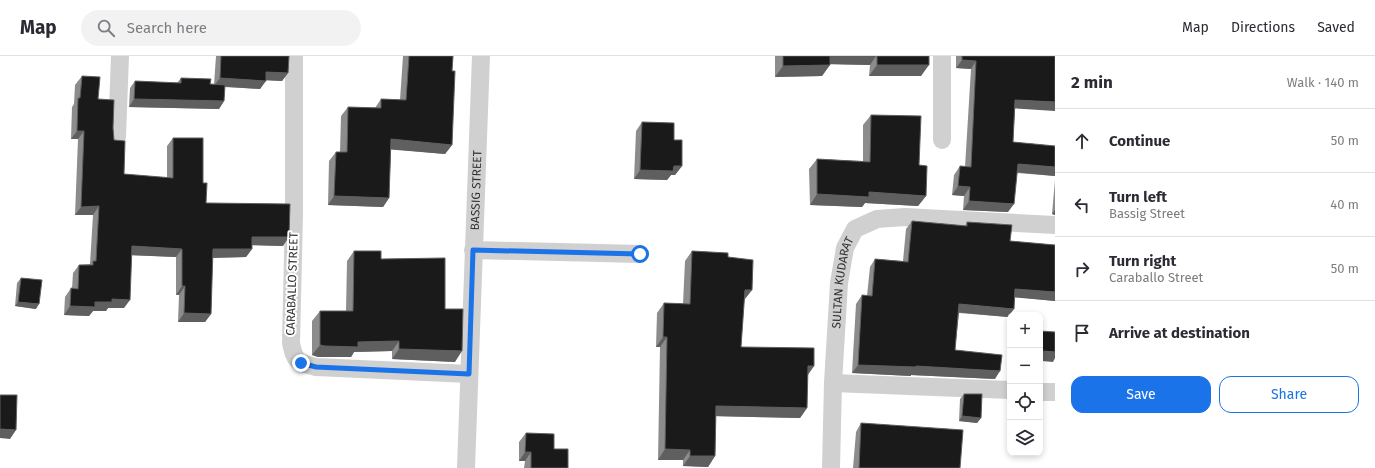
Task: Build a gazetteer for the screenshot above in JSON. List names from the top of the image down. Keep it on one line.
{"streets":{"street":["BASSIG STREET","SULTAN KUDARAT","CARABALLO STREET"]},"crossings":[["BASSIG STREET","CARABALLO STREET"]],"page":{"header":"Map","search":"Search here","nav":["Map","Directions","Saved"],"heading":["2 min","Walk · 140 m"],"list":[["Continue","50 m"],["Turn left","Bassig Street","40 m"],["Turn right","Caraballo Street","50 m"],"Arrive at destination"],"map_buttons":["+","−"],"buttons":["Save","Share"]}}
